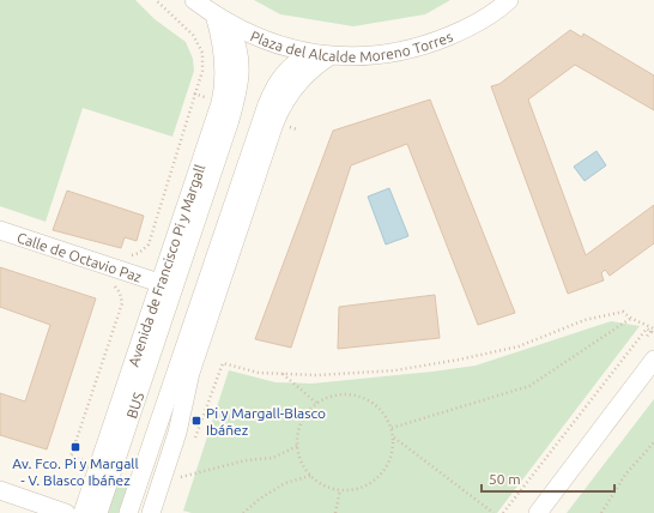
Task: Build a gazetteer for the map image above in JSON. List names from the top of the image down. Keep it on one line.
{"streets":{"street":["Plaza del Alcalde Moreno Torres","Calle de Octavio Paz","Avenida de Francisco Pi y Margall","BUS"]},"crossings":[["Plaza del Alcalde Moreno Torres","Avenida de Francisco Pi y Margall"],["Plaza del Alcalde Moreno Torres","BUS"],["Calle de Octavio Paz","Avenida de Francisco Pi y Margall"],["Avenida de Francisco Pi y Margall","BUS"]],"places":{"transit":["Pi y Margall-Blasco Ibáñez","Av. Fco. Pi y Margall - V. Blasco Ibáñez"]},"scale_bar":"50 m"}
